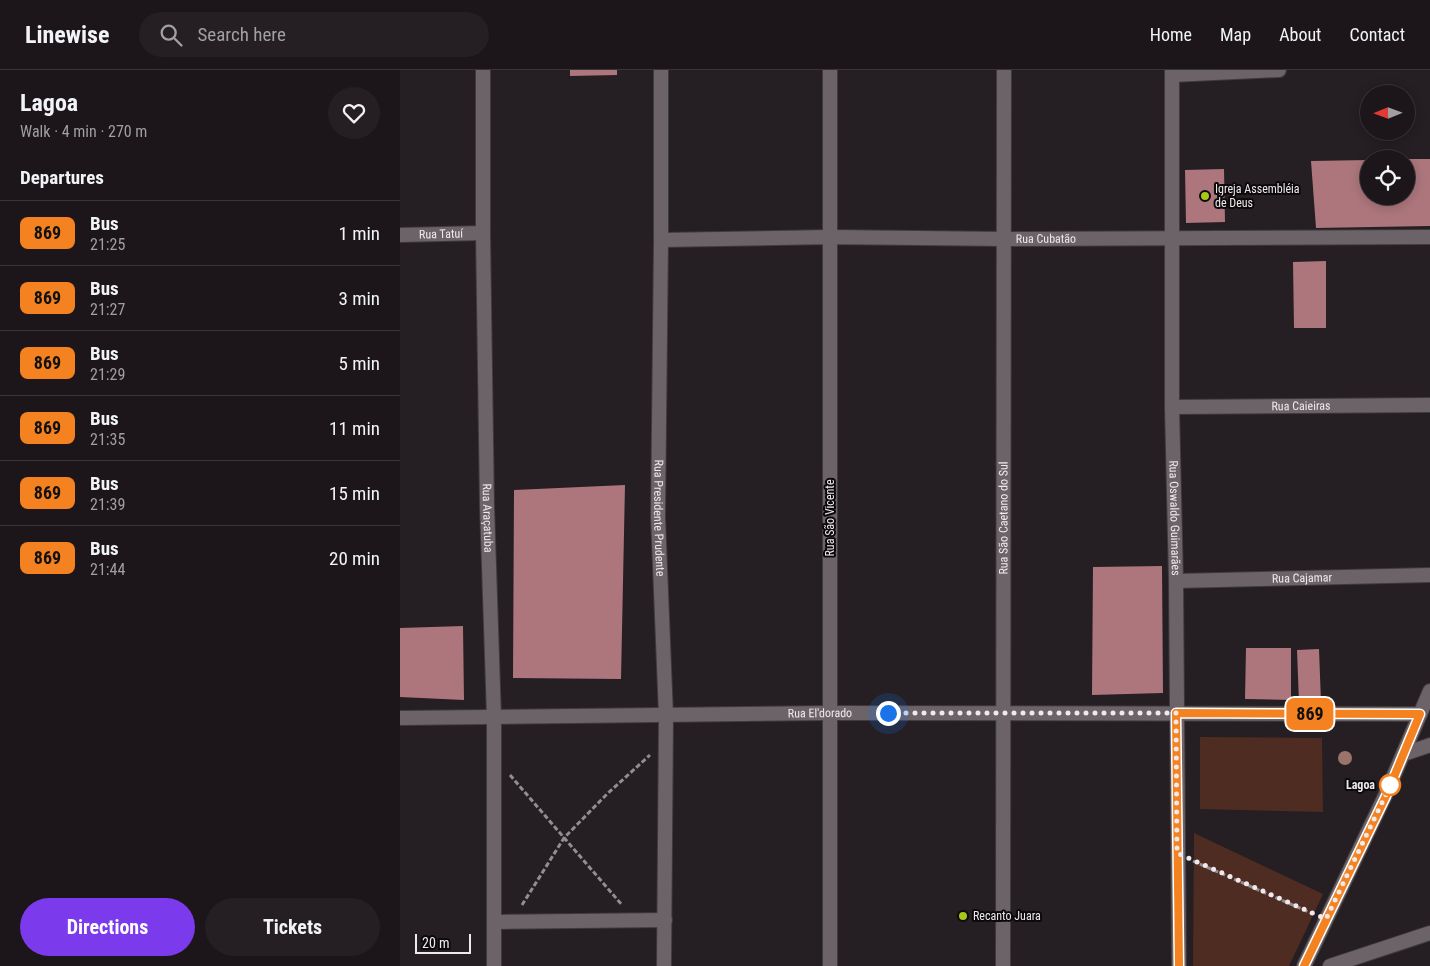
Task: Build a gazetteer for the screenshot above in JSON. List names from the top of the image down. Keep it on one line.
{"streets":{"street":["Rua Tatuí","Rua Cubatão","Rua Caieiras","Rua Araçatuba","Rua Presidente Prudente","Rua São Vicente","Rua São Caetano do Sul","Rua Oswaldo Guimarães","Rua Cajamar","Rua El'dorado"]},"crossings":[["Rua Tatuí","Rua Araçatuba"],["Rua Cubatão","Rua Presidente Prudente"],["Rua Cubatão","Rua São Vicente"],["Rua Cubatão","Rua São Caetano do Sul"],["Rua Cubatão","Rua Oswaldo Guimarães"],["Rua Caieiras","Rua Oswaldo Guimarães"],["Rua Araçatuba","Rua El'dorado"],["Rua Presidente Prudente","Rua El'dorado"],["Rua São Vicente","Rua El'dorado"],["Rua São Caetano do Sul","Rua El'dorado"],["Rua Oswaldo Guimarães","Rua Cajamar"],["Rua Oswaldo Guimarães","Rua El'dorado"]],"places":["Igreja Assembléia de Deus","Lagoa","Recanto Juara"],"lines":["bus line 869"],"scale_bar":"20 m","north":"left","page":{"header":"Linewise","search":"Search here","nav":["Home","Map","About","Contact"],"heading":[["Lagoa","Walk · 4 min · 270 m"],"Departures"],"on_map":"869","list":[{"mark":"869","name":"Bus","note":"21:25","value":"1 min"},{"mark":"869","name":"Bus","note":"21:27","value":"3 min"},{"mark":"869","name":"Bus","note":"21:29","value":"5 min"},{"mark":"869","name":"Bus","note":"21:35","value":"11 min"},{"mark":"869","name":"Bus","note":"21:39","value":"15 min"},{"mark":"869","name":"Bus","note":"21:44","value":"20 min"}],"buttons":["Directions","Tickets"],"scale":"20 m"}}
